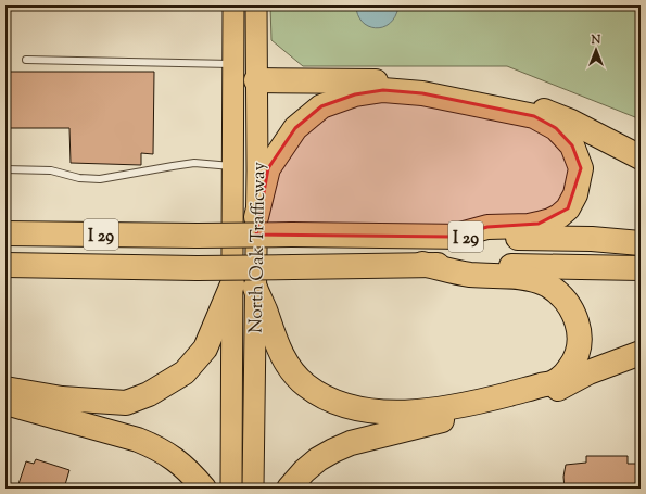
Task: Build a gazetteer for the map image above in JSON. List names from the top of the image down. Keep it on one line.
{"streets":{"highway":["I 29"],"main road":["North Oak Trafficway"]},"north":"top"}
